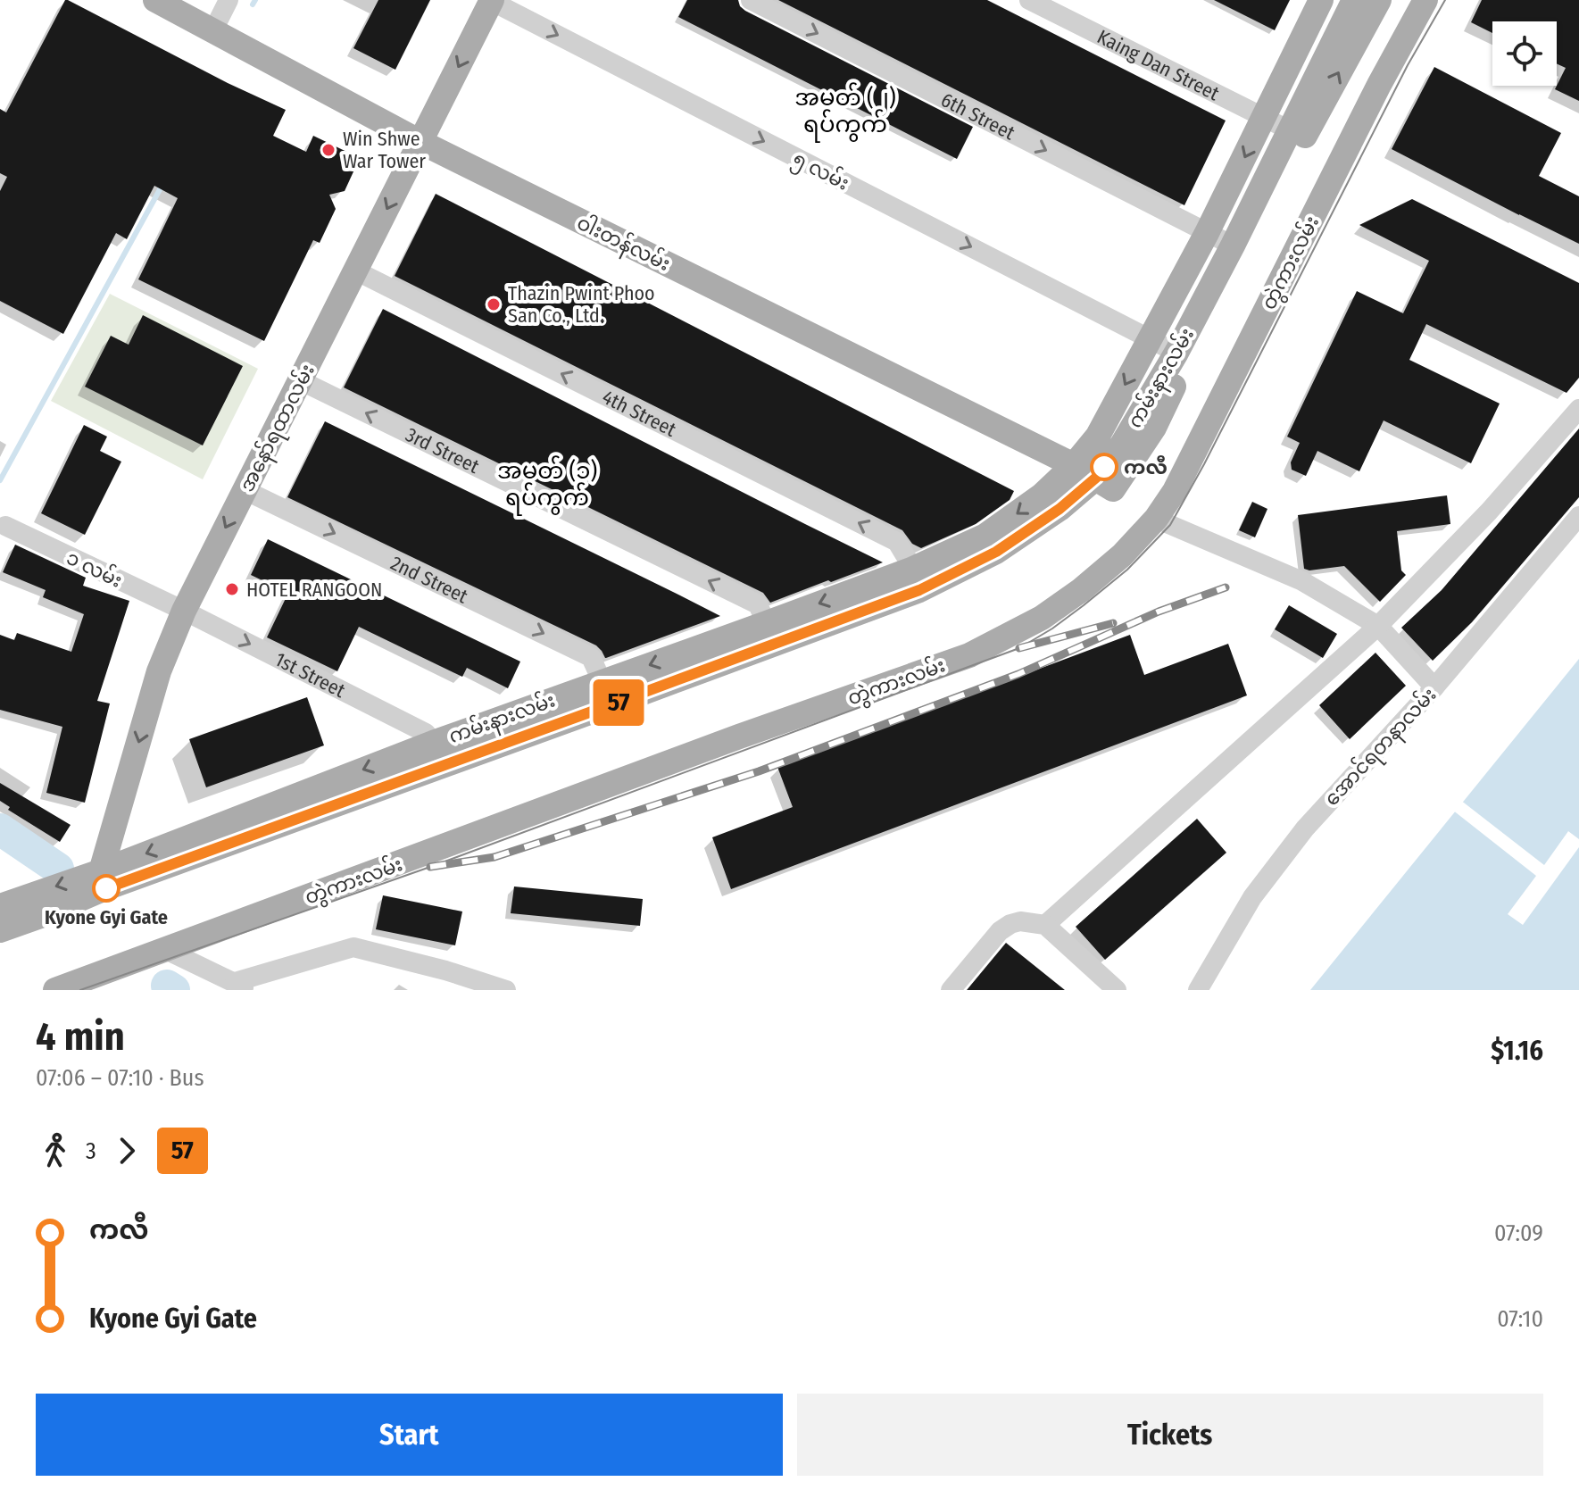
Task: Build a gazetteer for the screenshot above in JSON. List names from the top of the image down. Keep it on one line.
{"streets":{"main road":["ဝါးတန်လမ်း","တွဲကားလမ်း","ကမ်းနားလမ်း","အနော်ရထာလမ်း"],"street":["Kaing Dan Street","6th Street","၅ လမ်း","4th Street","3rd Street","၁ လမ်း","2nd Street","1st Street","အောင်ရတနာလမ်း"]},"crossings":[["Kaing Dan Street","ကမ်းနားလမ်း"],["6th Street","ကမ်းနားလမ်း"],["၅ လမ်း","ကမ်းနားလမ်း"],["၅ လမ်း","အနော်ရထာလမ်း"],["ဝါးတန်လမ်း","ကမ်းနားလမ်း"],["ဝါးတန်လမ်း","အနော်ရထာလမ်း"],["ကမ်းနားလမ်း","4th Street"],["ကမ်းနားလမ်း","အနော်ရထာလမ်း"],["ကမ်းနားလမ်း","3rd Street"],["ကမ်းနားလမ်း","2nd Street"],["ကမ်းနားလမ်း","1st Street"],["4th Street","အနော်ရထာလမ်း"],["အနော်ရထာလမ်း","3rd Street"],["အနော်ရထာလမ်း","၁ လမ်း"],["အနော်ရထာလမ်း","2nd Street"],["အနော်ရထာလမ်း","1st Street"],["၁ လမ်း","1st Street"]],"one_way":["6th Street","၅ လမ်း","4th Street","အနော်ရထာလမ်း","3rd Street","2nd Street","1st Street"],"districts":["အမှတ် (၂) ရပ်ကွက်","အမှတ် (၁) ရပ်ကွက်"],"places":["Win Shwe War Tower","Thazin Pwint Phoo San Co., Ltd.","ကလီ","HOTEL RANGOON","Kyone Gyi Gate"],"lines":["bus line 57"],"page":{"on_map":"57","heading":["4 min","07:06 – 07:10 · Bus","$1.16"],"legs":["3","57"],"list":[{"name":"ကလီ","value":"07:09"},{"name":"Kyone Gyi Gate","value":"07:10"}],"buttons":["Start","Tickets"]}}
